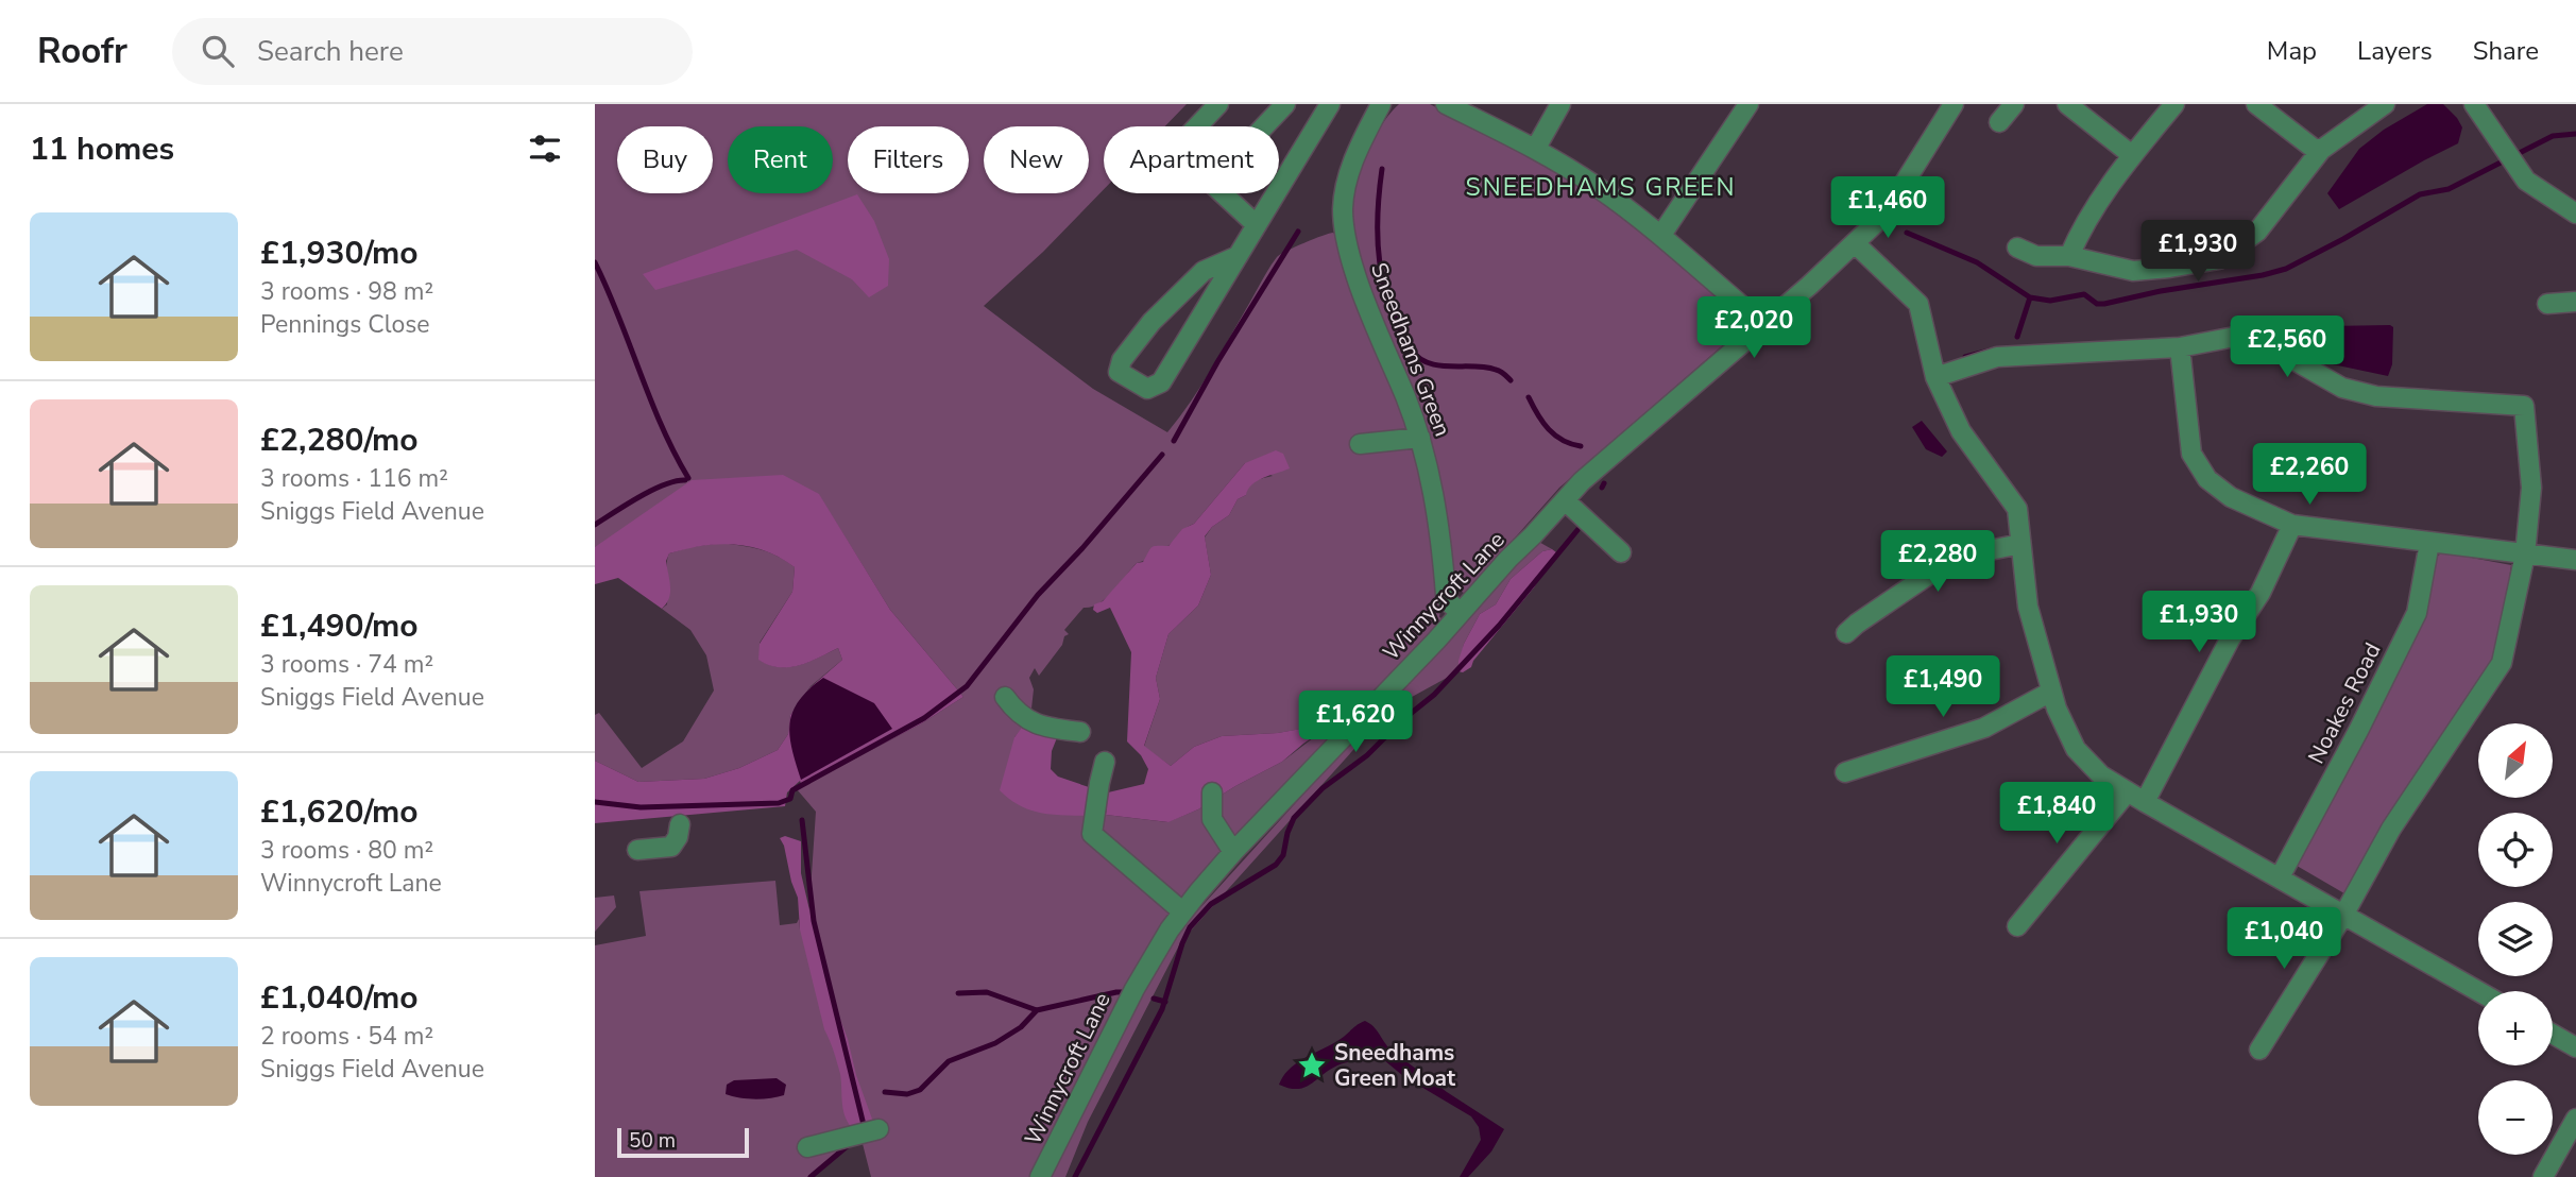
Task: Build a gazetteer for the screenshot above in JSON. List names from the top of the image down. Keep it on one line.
{"streets":{"street":["Sneedhams Green","Winnycroft Lane","Noakes Road"]},"crossings":[["Sneedhams Green","Winnycroft Lane"]],"districts":["SNEEDHAMS GREEN"],"places":{"place":["Sneedhams Green Moat"]},"scale_bar":"50 m","north":"top right","page":{"header":"Roofr","search":"Search here","nav":["Map","Layers","Share"],"heading":"11 homes","chip":["Buy","Rent","Filters","New","Apartment"],"price":["£1,460","£1,930","£2,020","£2,560","£2,260","£2,280","£1,930","£1,490","£1,620","£1,840","£1,040"],"list":[{"name":"£1,930/mo","note":"3 rooms · 98 m² · Pennings Close"},{"name":"£2,280/mo","note":"3 rooms · 116 m² · Sniggs Field Avenue"},{"name":"£1,490/mo","note":"3 rooms · 74 m² · Sniggs Field Avenue"},{"name":"£1,620/mo","note":"3 rooms · 80 m² · Winnycroft Lane"},{"name":"£1,040/mo","note":"2 rooms · 54 m² · Sniggs Field Avenue"}],"map_buttons":["+","−"],"scale":"50 m"}}
